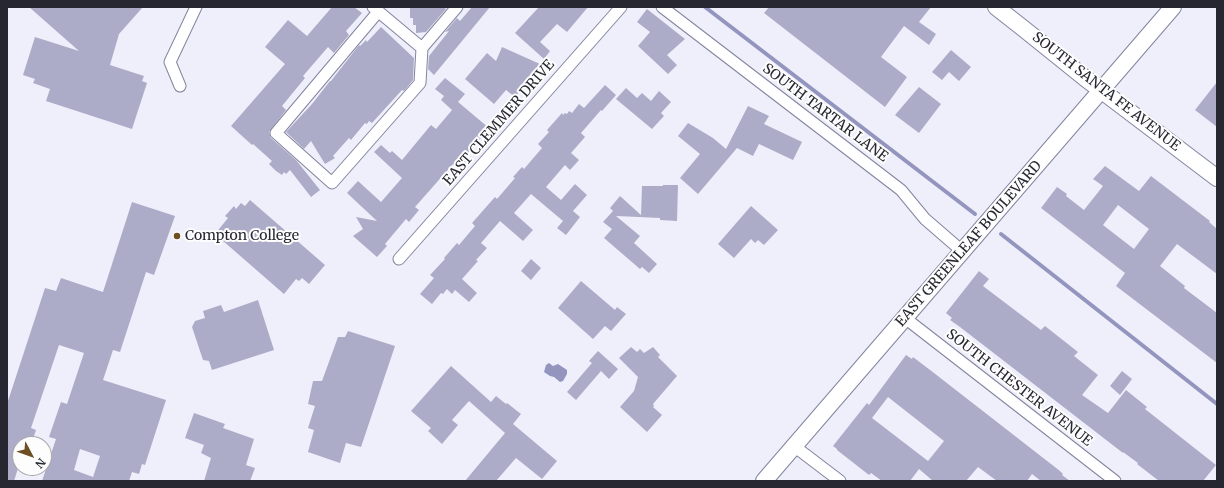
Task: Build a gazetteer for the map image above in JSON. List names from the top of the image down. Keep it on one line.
{"streets":{"street":["SOUTH SANTA FE AVENUE","SOUTH TARTAR LANE","EAST CLEMMER DRIVE","EAST GREENLEAF BOULEVARD","SOUTH CHESTER AVENUE"]},"crossings":[["SOUTH SANTA FE AVENUE","EAST GREENLEAF BOULEVARD"],["SOUTH TARTAR LANE","EAST GREENLEAF BOULEVARD"],["EAST GREENLEAF BOULEVARD","SOUTH CHESTER AVENUE"]],"places":["Compton College"],"north":"bottom right"}
